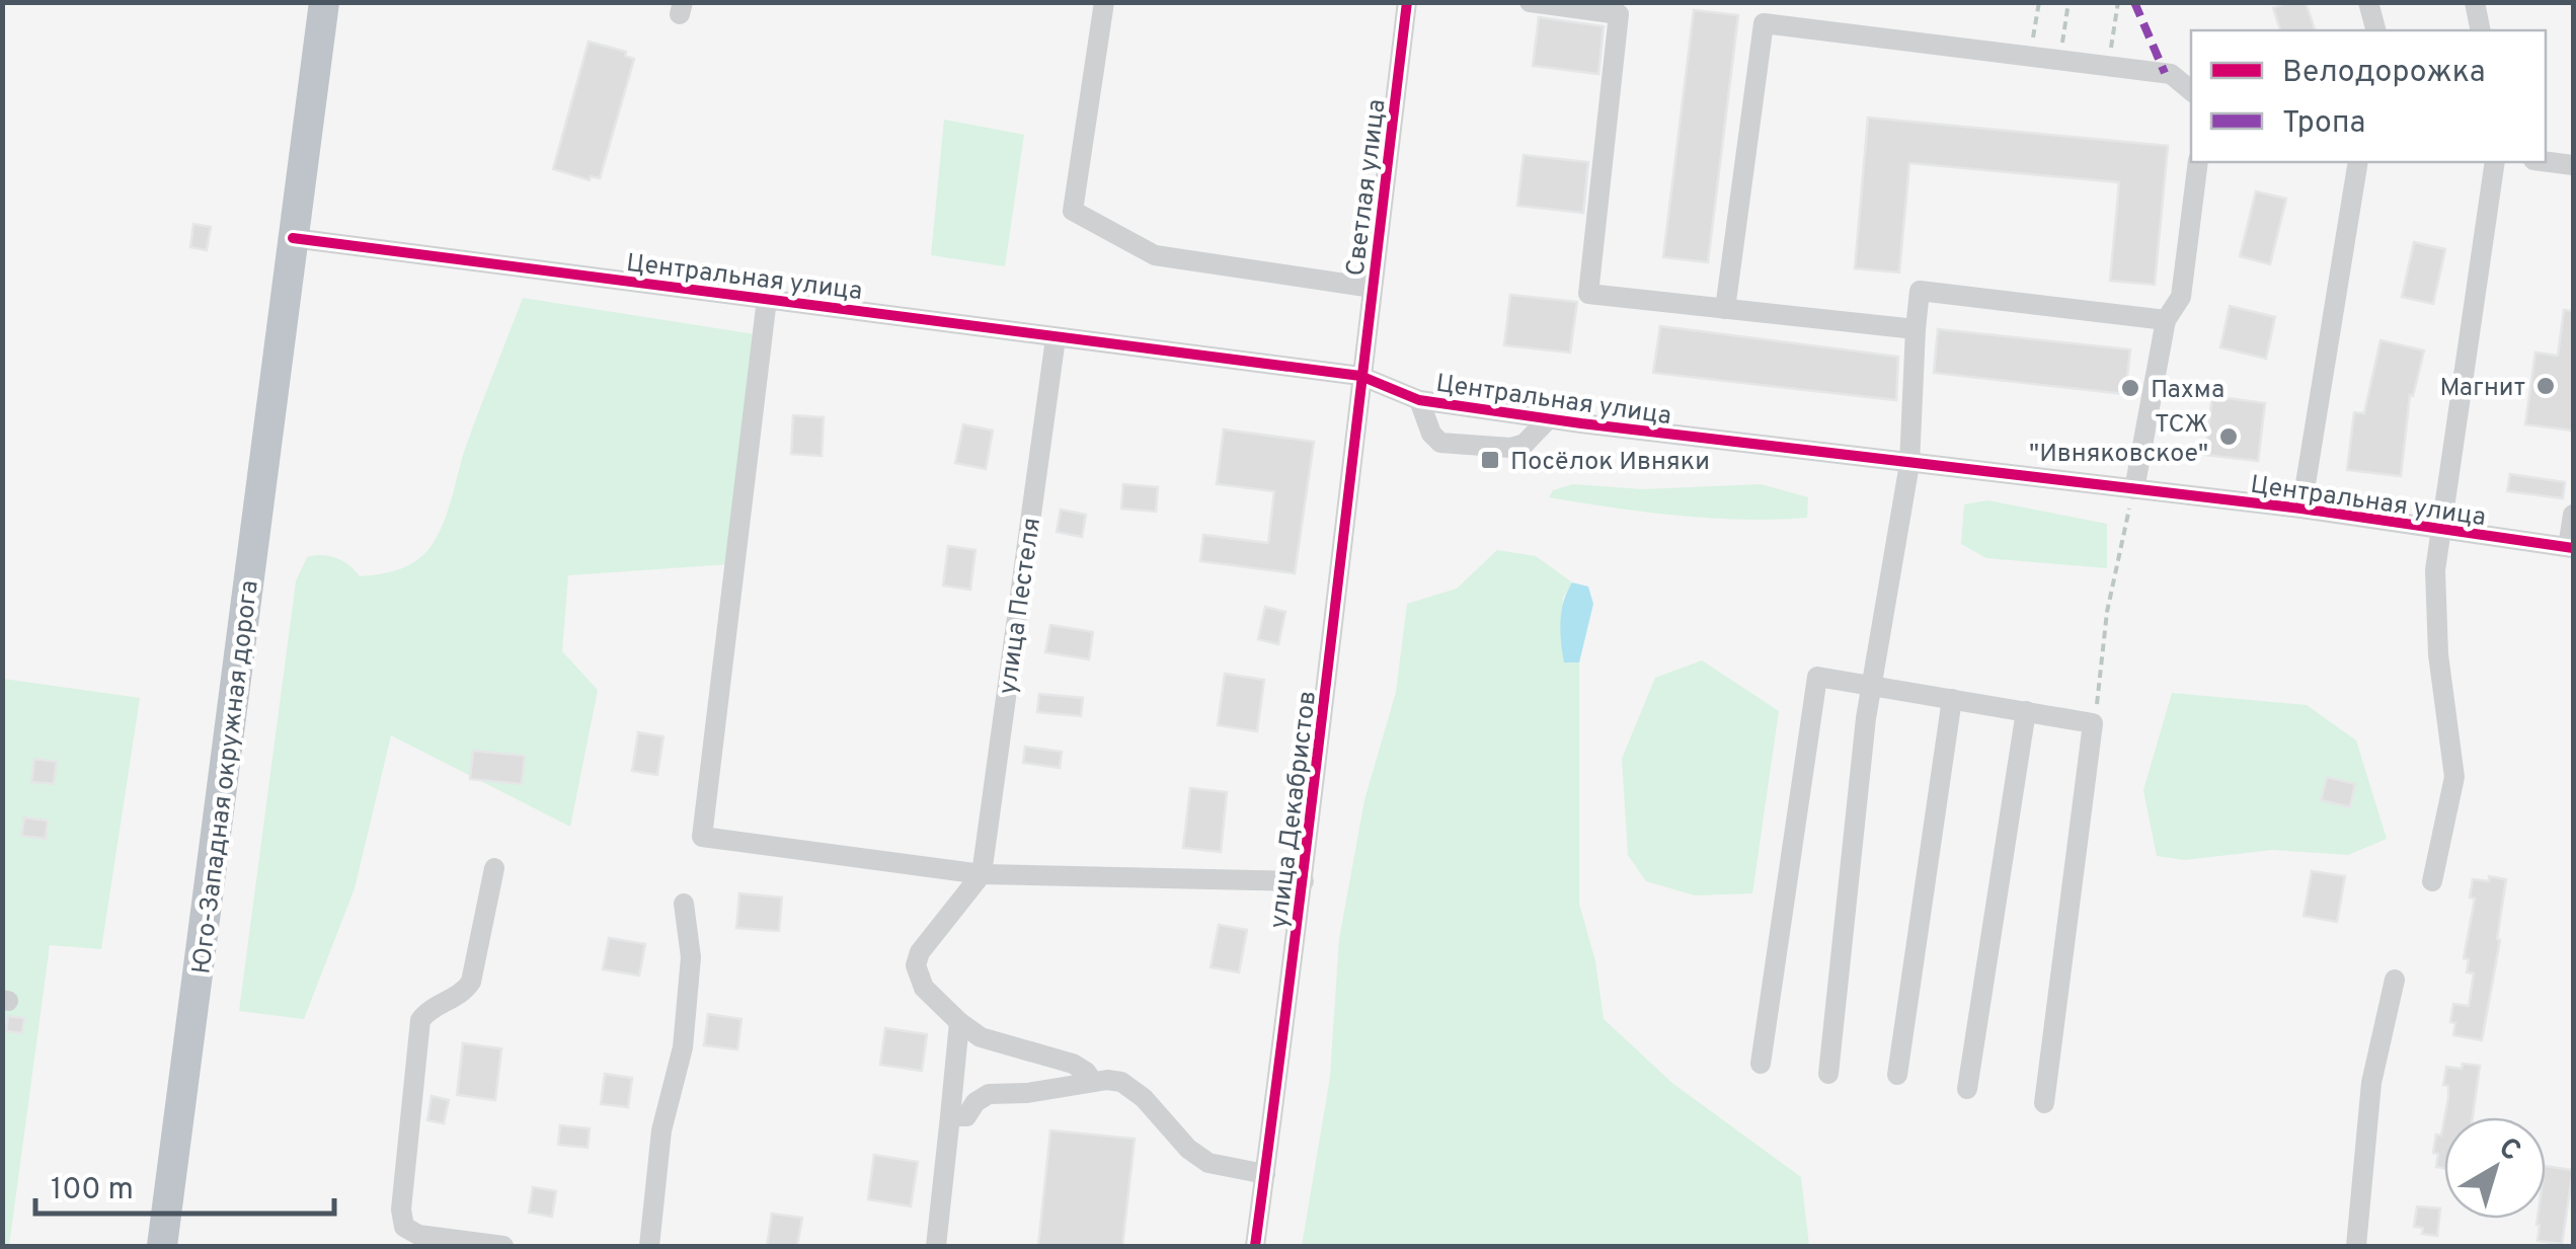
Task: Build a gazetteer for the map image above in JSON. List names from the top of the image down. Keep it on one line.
{"streets":{"highway":["Юго-Западная окружная дорога"],"street":["Светлая улица","Центральная улица","улица Пестеля","улица Декабристов"]},"crossings":[["Светлая улица","Центральная улица"],["Светлая улица","улица Декабристов"],["Центральная улица","улица Пестеля"],["Центральная улица","Юго-Западная окружная дорога"],["Центральная улица","улица Декабристов"]],"places":{"other":["Магнит","Пахма","ТСЖ \"Ивняковское\""],"transit":["Посёлок Ивняки"]},"legend":["Велодорожка","Тропа"],"scale_bar":"100 m","north":"top right"}
